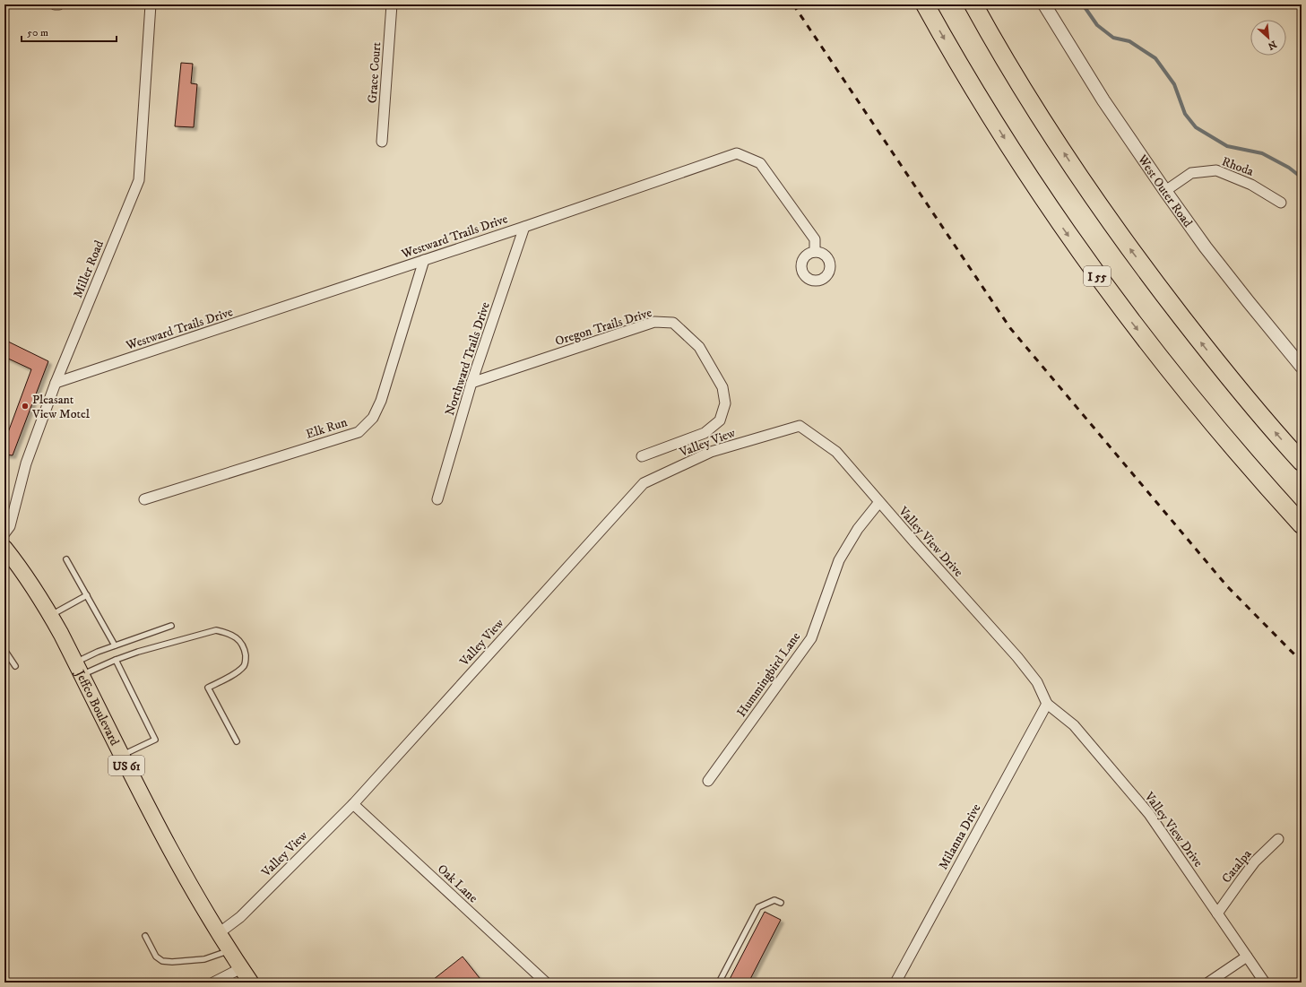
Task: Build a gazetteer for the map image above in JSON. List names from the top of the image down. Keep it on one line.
{"streets":{"highway":["I 55"],"main road":["Jeffco Boulevard","US 61"],"street":["Grace Court","Rhoda","West Outer Road","Westward Trails Drive","Miller Road","Oregon Trails Drive","Northward Trails Drive","Elk Run","Valley View","Valley View Drive","Hummingbird Lane","Milanna Drive","Catalpa","Oak Lane"]},"crossings":[["Rhoda","West Outer Road"],["Westward Trails Drive","Miller Road"],["Westward Trails Drive","Northward Trails Drive"],["Westward Trails Drive","Elk Run"],["Oregon Trails Drive","Northward Trails Drive"],["Valley View","Valley View Drive"],["Valley View","Jeffco Boulevard"],["Valley View","Oak Lane"],["Valley View Drive","Hummingbird Lane"],["Valley View Drive","Milanna Drive"],["Valley View Drive","Catalpa"]],"places":["Pleasant View Motel"],"scale_bar":"50 m","north":"bottom right"}
